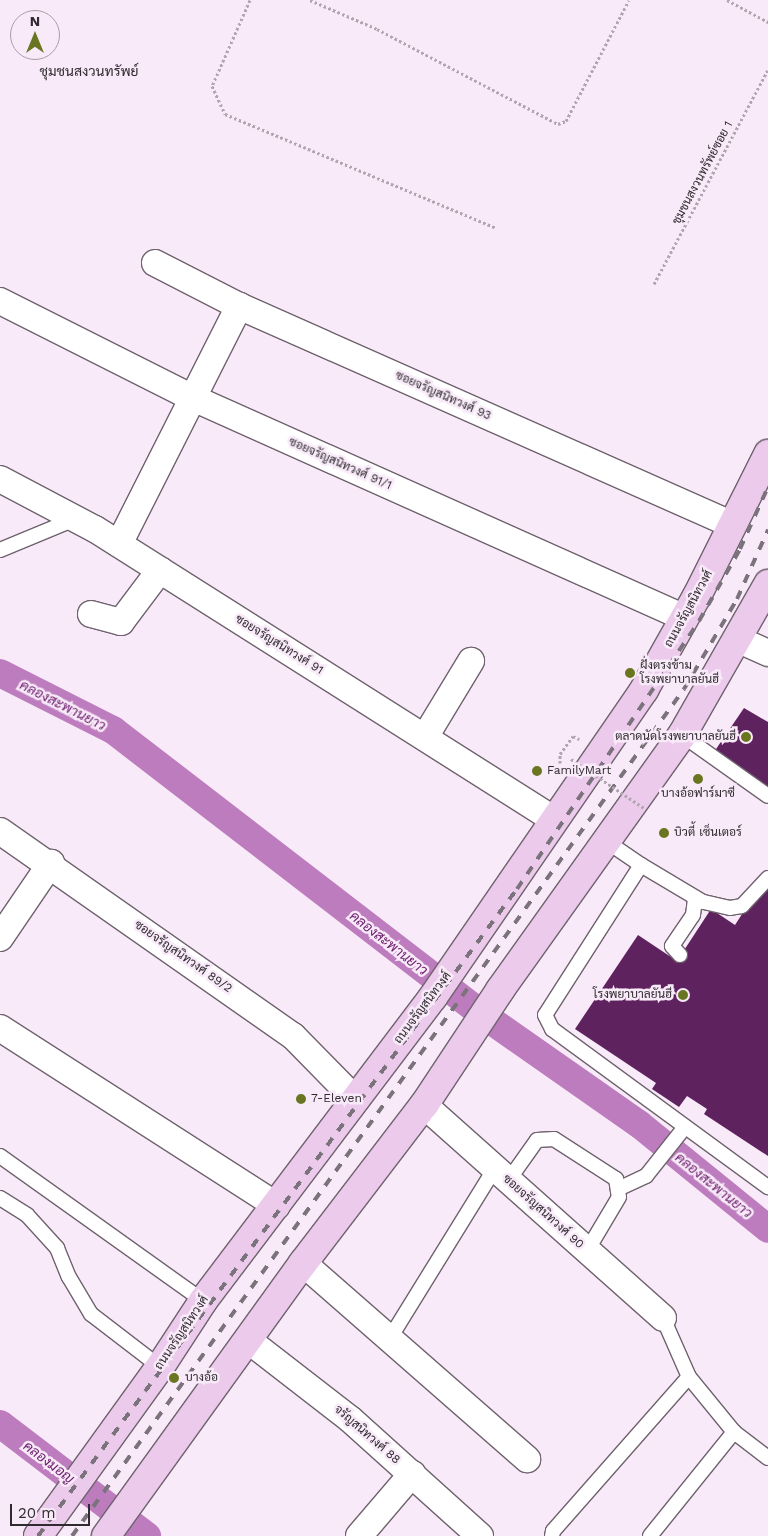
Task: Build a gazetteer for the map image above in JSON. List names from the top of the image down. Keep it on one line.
{"streets":{"main road":["ถนนจรัญสนิทวงศ์"],"street":["ซอยจรัญสนิทวงศ์ 93","ซอยจรัญสนิทวงศ์ 91/1","ซอยจรัญสนิทวงศ์ 91","ซอยจรัญสนิทวงศ์ 89/2","ซอยจรัญสนิทวงศ์ 90","จรัญสนิทวงศ์ 88"],"path":["ชุมชนสงวนทรัพย์ซอย 1"]},"crossings":[["ซอยจรัญสนิทวงศ์ 93","ถนนจรัญสนิทวงศ์"],["ซอยจรัญสนิทวงศ์ 91/1","ถนนจรัญสนิทวงศ์"],["ถนนจรัญสนิทวงศ์","ซอยจรัญสนิทวงศ์ 91"],["ถนนจรัญสนิทวงศ์","ซอยจรัญสนิทวงศ์ 89/2"]],"districts":["ชุมชนสงวนทรัพย์"],"water":["คลองสะพานยาว","คลองมอญ"],"places":["ฝั่งตรงข้าม โรงพยาบาลยันฮี","ตลาดนัดโรงพยาบาลยันฮี","FamilyMart","บางอ้อฟาร์มาซี","บิวตี้ เซ็นเตอร์","โรงพยาบาลยันฮี","7-Eleven","บางอ้อ"],"scale_bar":"20 m","north":"top"}
